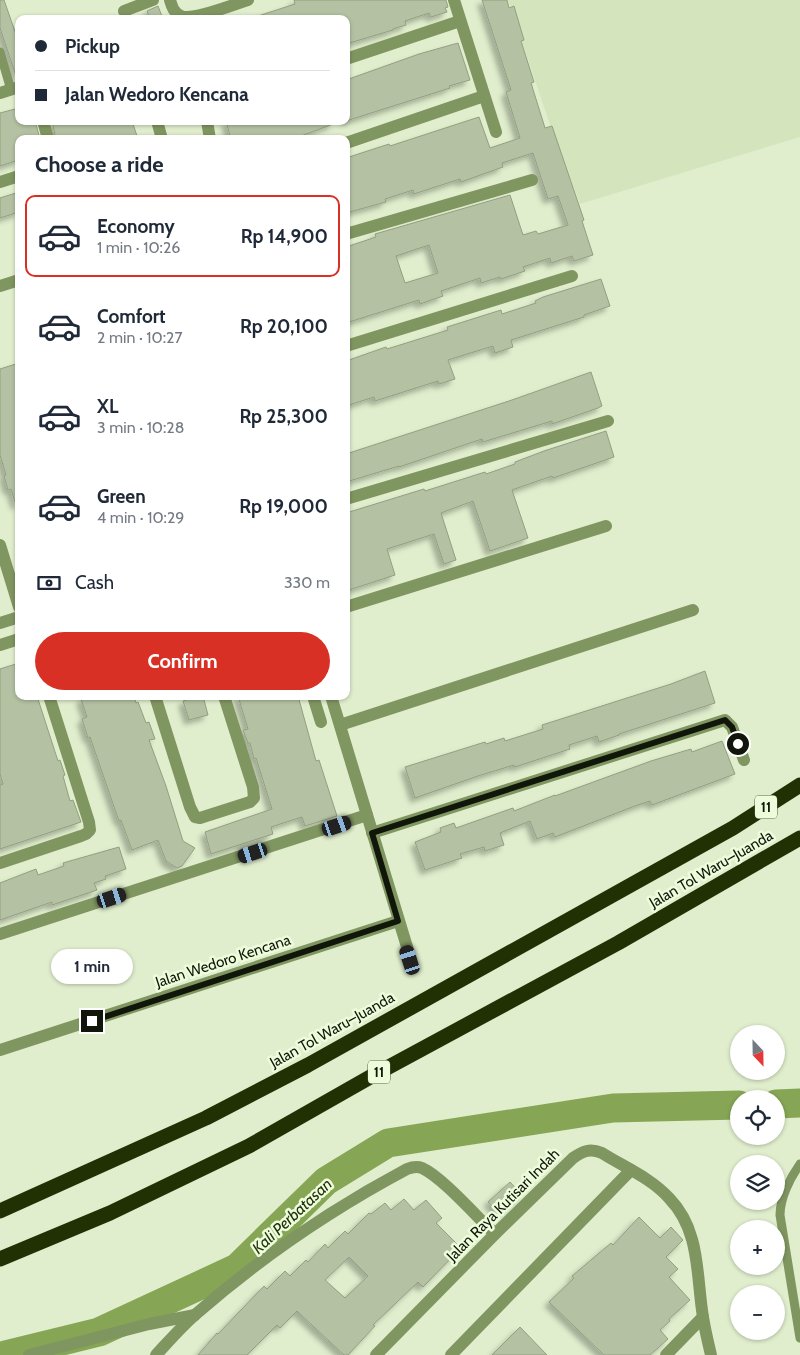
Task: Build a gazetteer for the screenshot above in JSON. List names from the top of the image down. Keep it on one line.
{"streets":{"highway":["11","Jalan Tol Waru–Juanda"],"street":["Jalan Wedoro Kencana","Jalan Raya Kutisari Indah"]},"water":["Kali Perbatasan"],"north":"bottom","page":{"banner":["Pickup","Jalan Wedoro Kencana"],"heading":"Choose a ride","list":[{"name":"Economy","note":"1 min · 10:26","value":"Rp 14,900"},{"name":"Comfort","note":"2 min · 10:27","value":"Rp 20,100"},{"name":"XL","note":"3 min · 10:28","value":"Rp 25,300"},{"name":"Green","note":"4 min · 10:29","value":"Rp 19,000"}],"pay":["Cash","330 m"],"buttons":"Confirm","bubble":"1 min","map_buttons":["+","−"]}}
